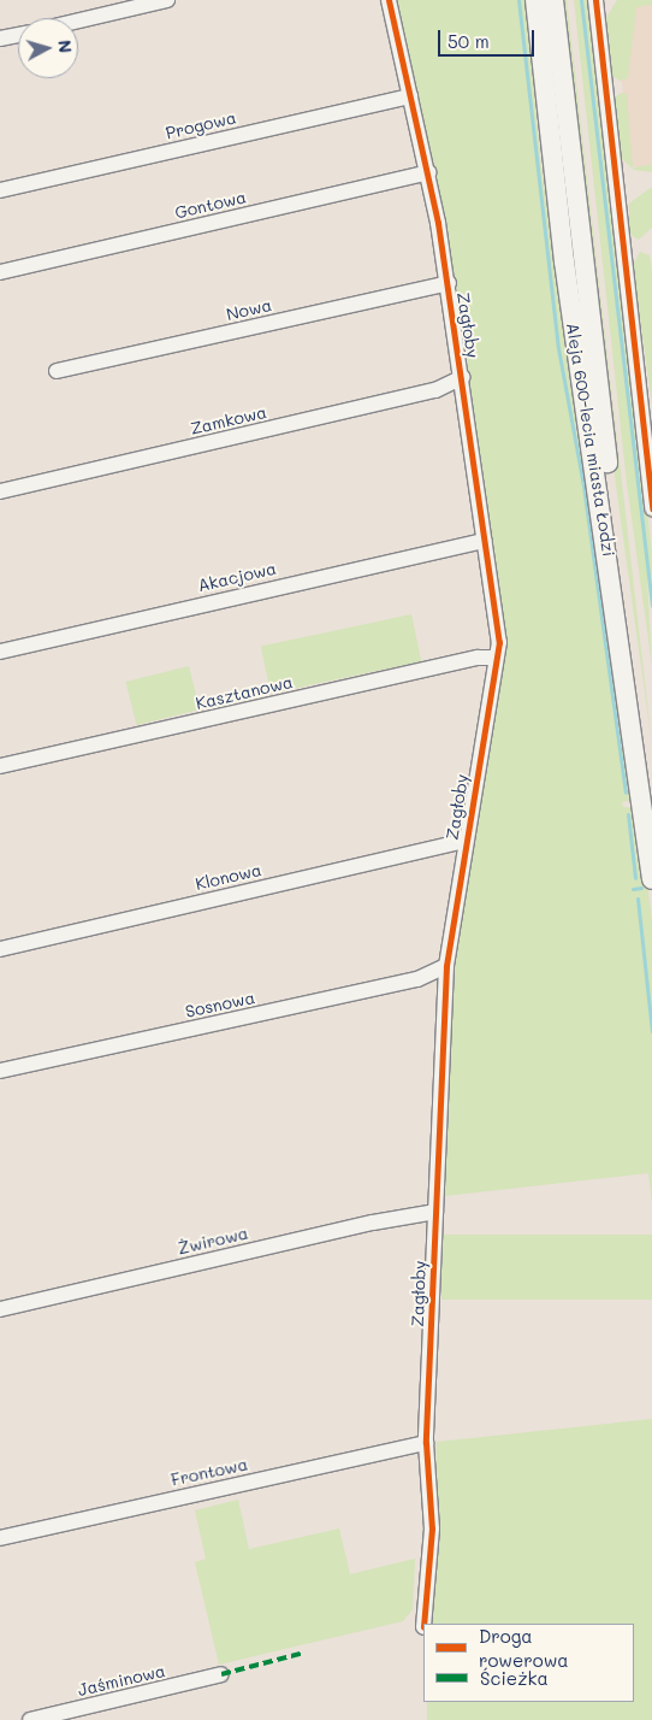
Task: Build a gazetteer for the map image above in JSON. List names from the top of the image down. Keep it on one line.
{"streets":{"main road":["Aleja 600-lecia miasta Łodzi"],"street":["Progowa","Gontowa","Nowa","Zagłoby","Zamkowa","Akacjowa","Kasztanowa","Klonowa","Sosnowa","Żwirowa","Frontowa","Jaśminowa"]},"crossings":[["Progowa","Zagłoby"],["Gontowa","Zagłoby"],["Nowa","Zagłoby"],["Zagłoby","Zamkowa"],["Zagłoby","Akacjowa"],["Zagłoby","Kasztanowa"],["Zagłoby","Klonowa"],["Zagłoby","Sosnowa"],["Zagłoby","Żwirowa"],["Zagłoby","Frontowa"]],"legend":["Droga rowerowa","Ścieżka"],"scale_bar":"50 m","north":"right"}
